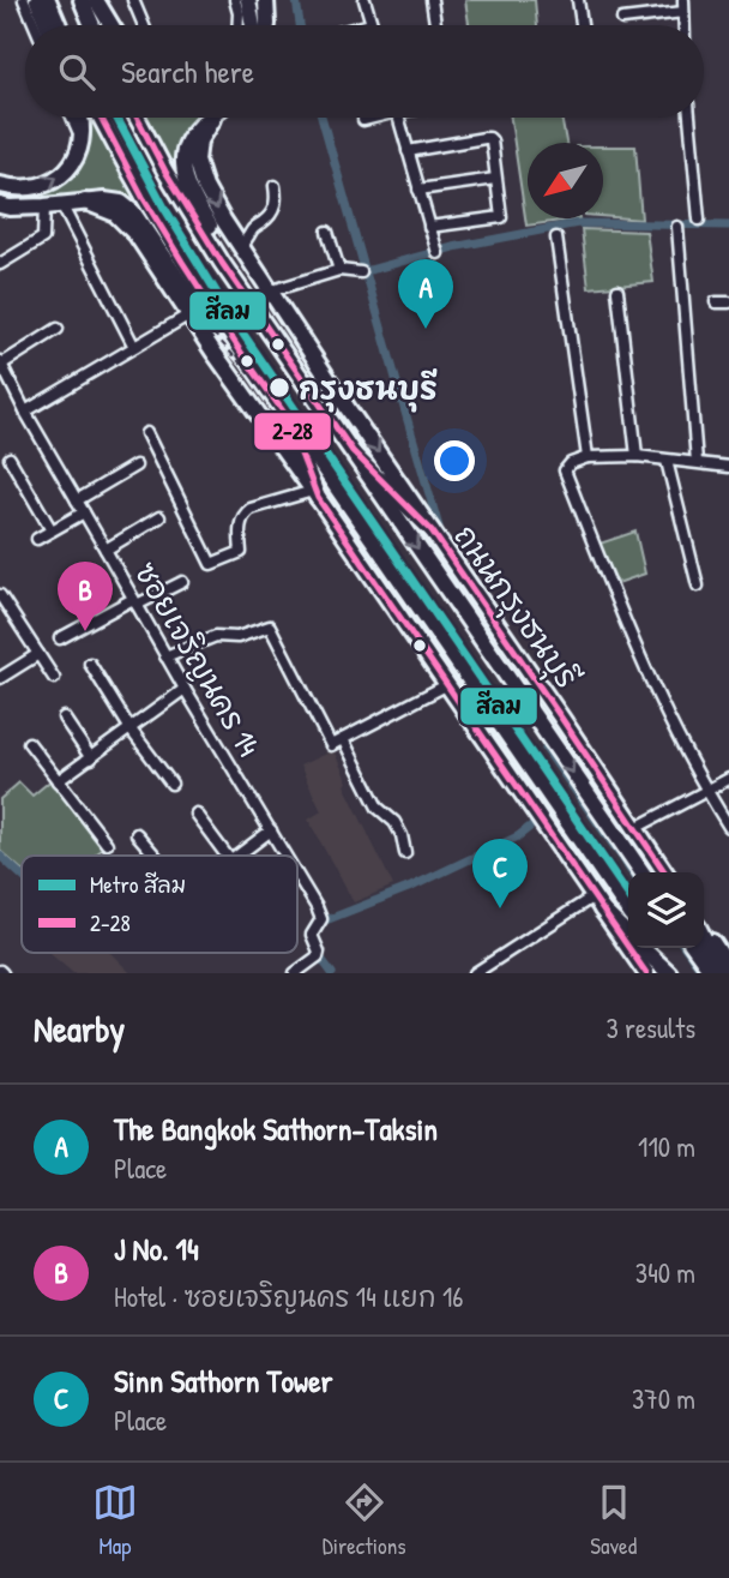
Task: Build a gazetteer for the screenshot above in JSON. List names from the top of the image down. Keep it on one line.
{"streets":{"main road":["ถนนกรุงธนบุรี"],"street":["ซอยเจริญนคร 14"]},"places":["กรุงธนบุรี"],"lines":["metro line สีลม","transit line 2-28"],"legend":["Metro สีลม","2-28"],"north":"bottom left","page":{"search":"Search here","pins":["A","B","C"],"heading":["Nearby","3 results"],"list":[{"mark":"A","name":"The Bangkok Sathorn–Taksin","note":"Place","value":"110 m"},{"mark":"B","name":"J No. 14","note":"Hotel · ซอยเจริญนคร 14 แยก 16","value":"340 m"},{"mark":"C","name":"Sinn Sathorn Tower","note":"Place","value":"370 m"}],"nav":["Map","Directions","Saved"]}}
